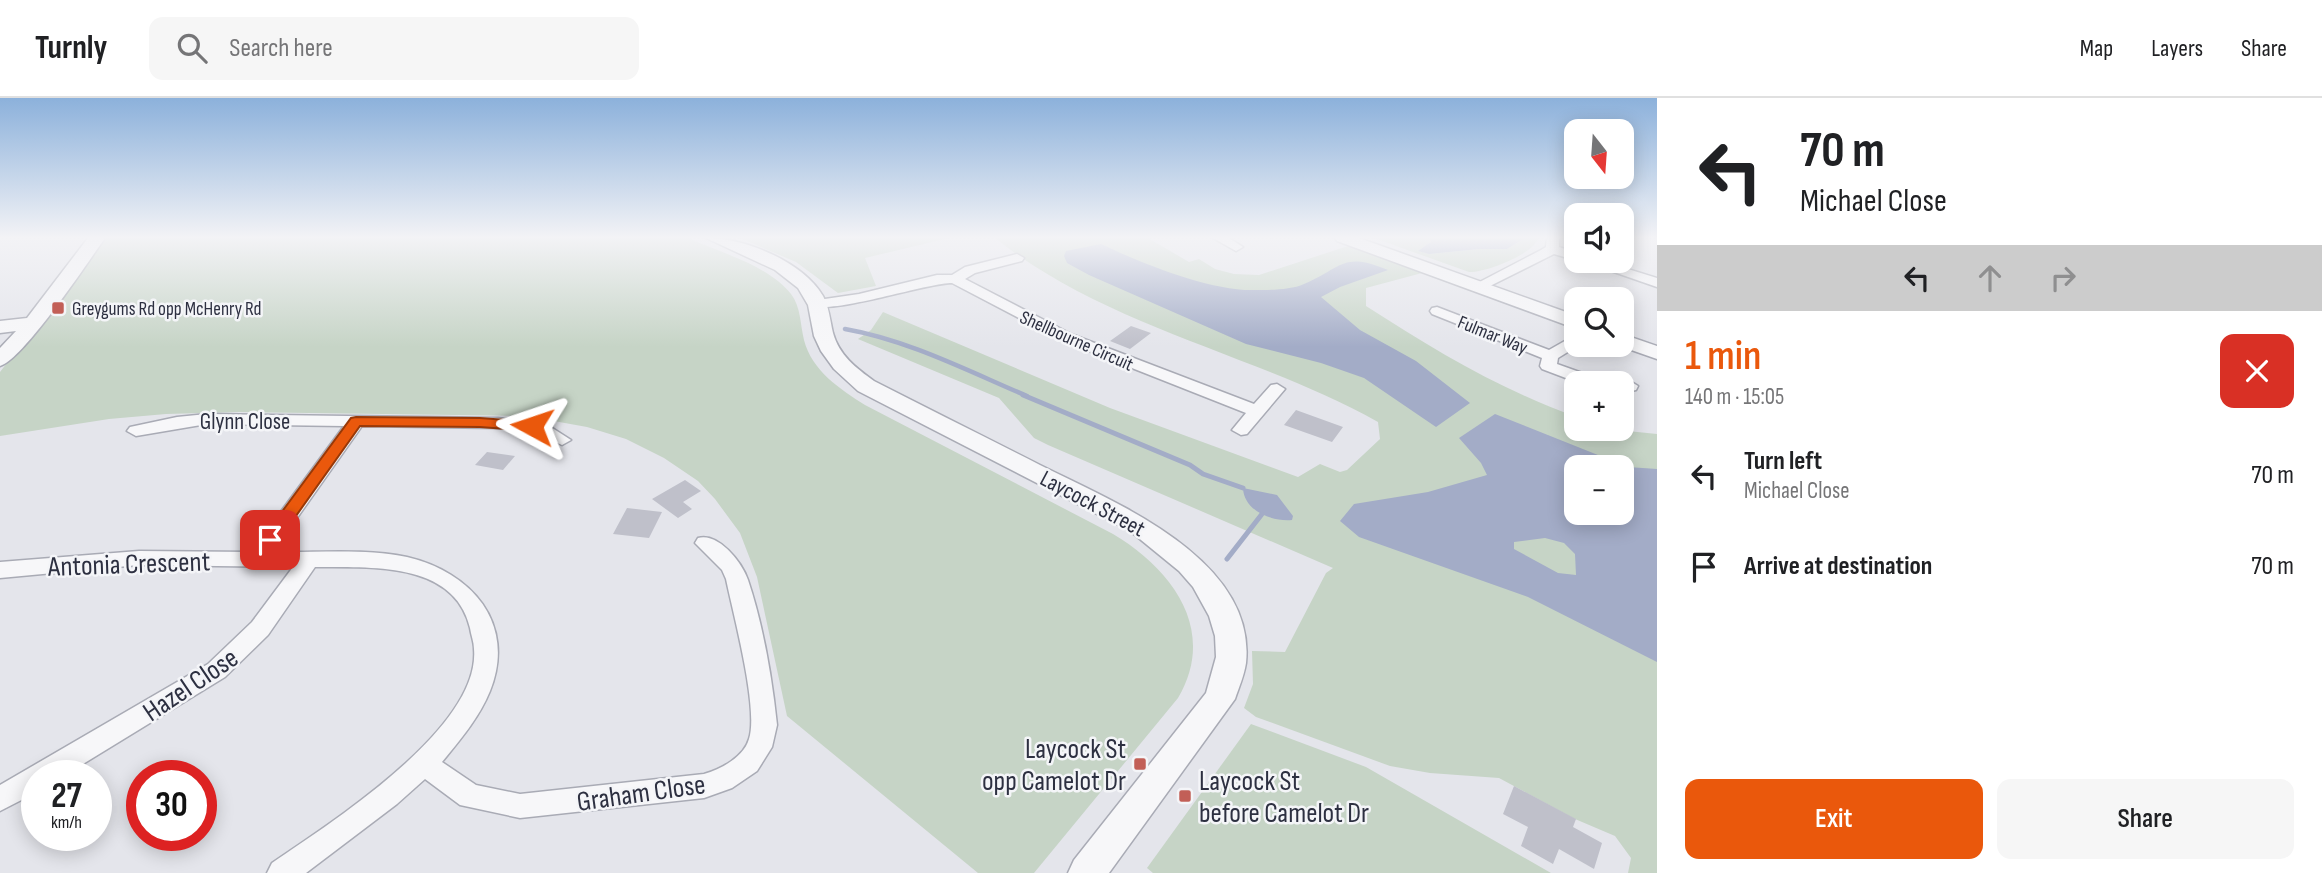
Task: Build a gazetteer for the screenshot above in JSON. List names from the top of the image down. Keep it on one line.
{"streets":{"street":["Fulmar Way","Shellbourne Circuit","Glynn Close","Laycock Street","Antonia Crescent","Hazel Close","Graham Close"]},"crossings":[["Antonia Crescent","Hazel Close"],["Antonia Crescent","Graham Close"]],"places":{"transit":["Greygums Rd opp McHenry Rd","Laycock St opp Camelot Dr","Laycock St before Camelot Dr"]},"north":"bottom","page":{"header":"Turnly","search":"Search here","nav":["Map","Layers","Share"],"turn":["70 m","Michael Close"],"map_buttons":["+","−"],"heading":["1 min","140 m · 15:05"],"list":[{"name":"Turn left","note":"Michael Close","value":"70 m"},{"name":"Arrive at destination","value":"70 m"}],"speed":"27 km/h","limit":"30","buttons":["Exit","Share"]}}
